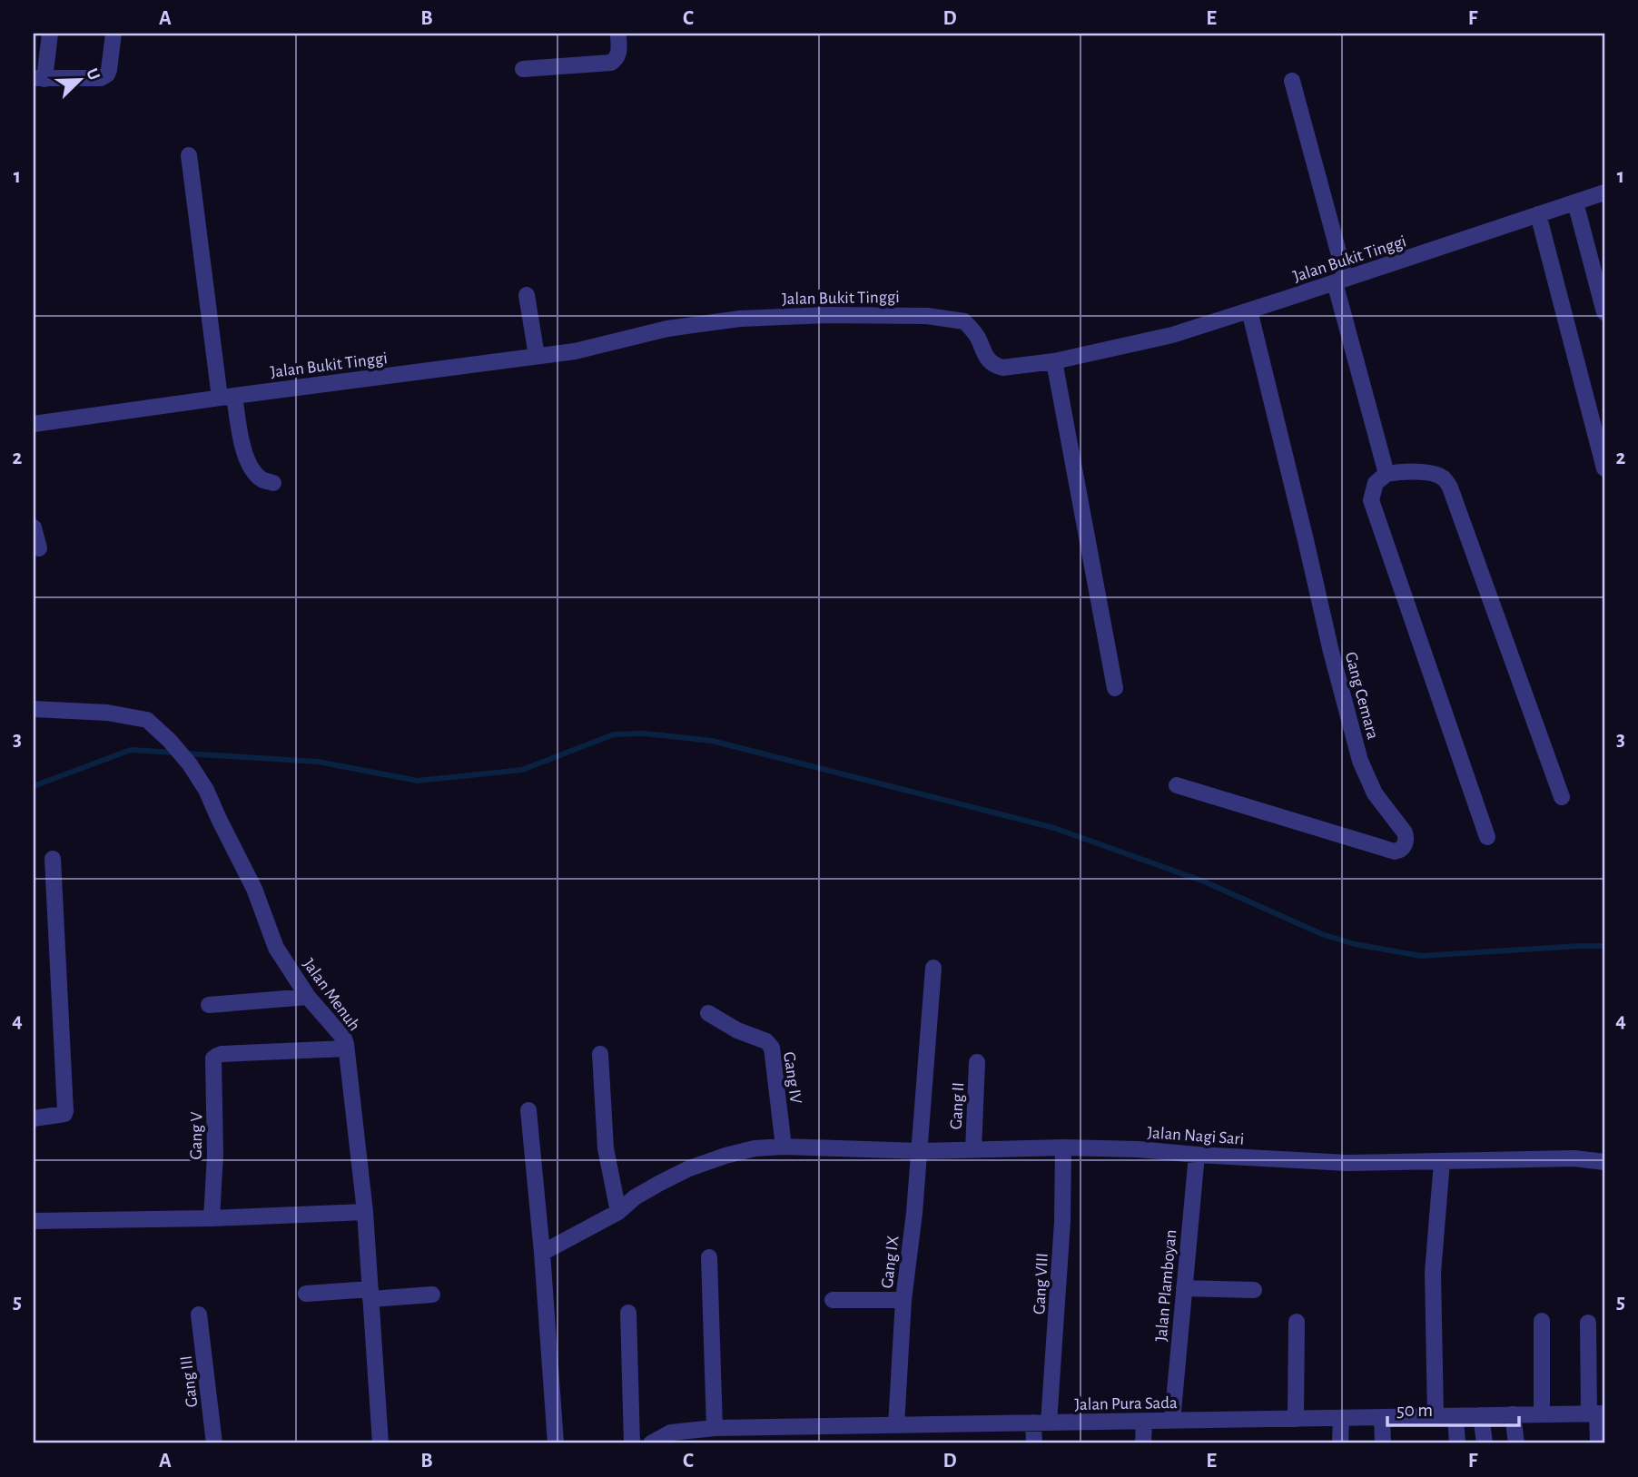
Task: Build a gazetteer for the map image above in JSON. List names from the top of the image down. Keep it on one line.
{"streets":{"street":["Jalan Bukit Tinggi","Gang Cemara","Jalan Menuh","Gang IV","Gang II","Jalan Nagi Sari","Gang V","Gang IX","Gang VIII","Jalan Plamboyan","Gang III","Jalan Pura Sada"]},"crossings":[["Jalan Bukit Tinggi","Gang Cemara"],["Jalan Menuh","Gang V"],["Gang IV","Jalan Nagi Sari"],["Gang II","Jalan Nagi Sari"],["Jalan Nagi Sari","Gang IX"],["Jalan Nagi Sari","Gang VIII"],["Jalan Nagi Sari","Jalan Plamboyan"],["Gang IX","Jalan Pura Sada"],["Gang VIII","Jalan Pura Sada"],["Jalan Plamboyan","Jalan Pura Sada"]],"scale_bar":"50 m","north":"top right","grid":{"columns":["A","B","C","D","E","F"],"rows":["1","2","3","4","5"]}}
